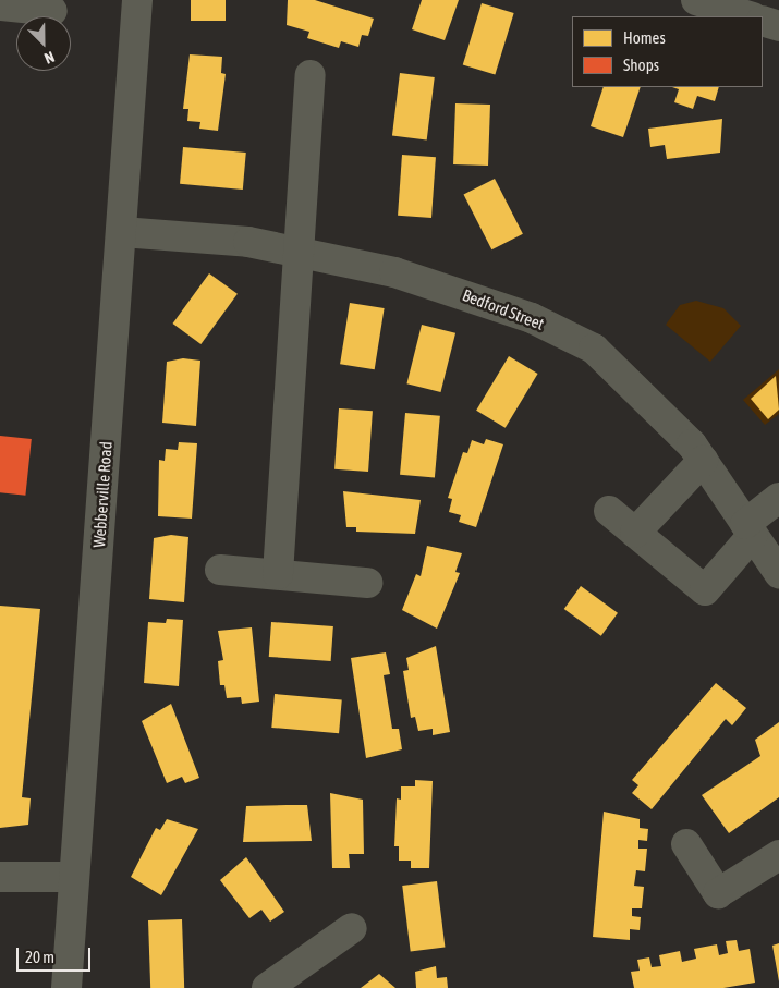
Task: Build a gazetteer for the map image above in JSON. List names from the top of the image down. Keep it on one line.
{"streets":{"street":["Bedford Street","Webberville Road"]},"crossings":[["Bedford Street","Webberville Road"]],"legend":["Homes","Shops"],"scale_bar":"20 m","north":"bottom right"}
